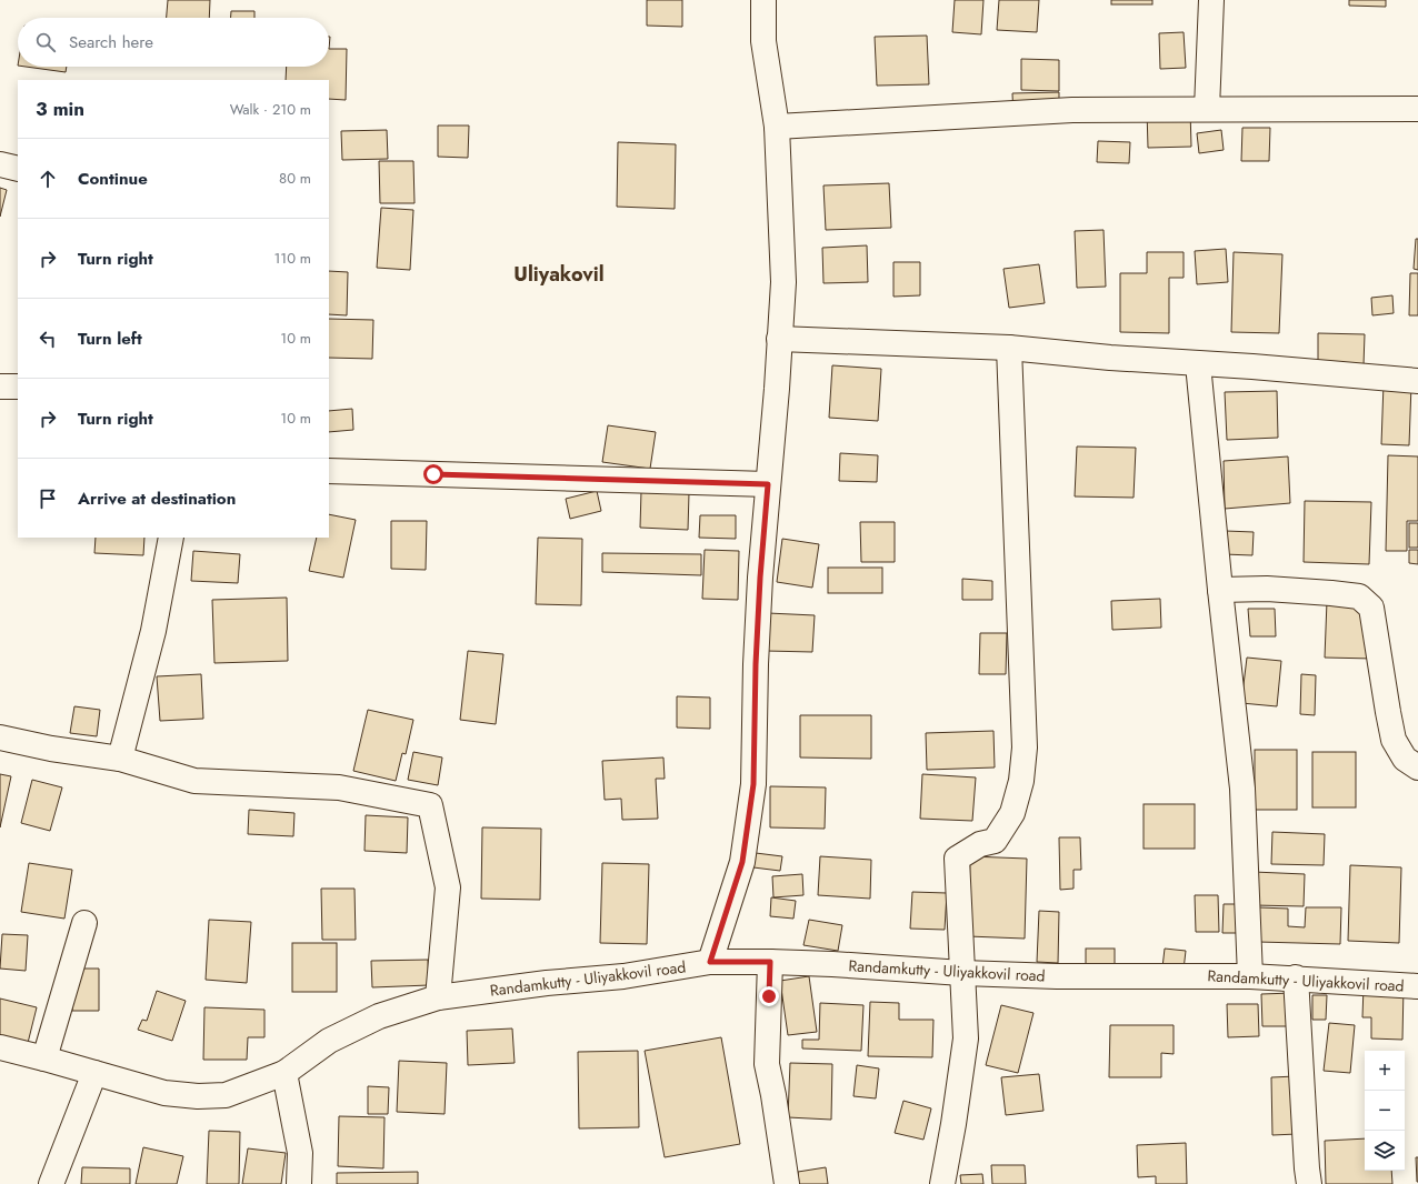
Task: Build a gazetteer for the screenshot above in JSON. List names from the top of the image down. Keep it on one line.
{"streets":{"street":["Randamkutty - Uliyakkovil road"]},"districts":["Uliyakovil"],"page":{"search":"Search here","heading":["3 min","Walk · 210 m"],"list":[["Continue","80 m"],["Turn right","110 m"],["Turn left","10 m"],["Turn right","10 m"],"Arrive at destination"],"map_buttons":["+","−"]}}
